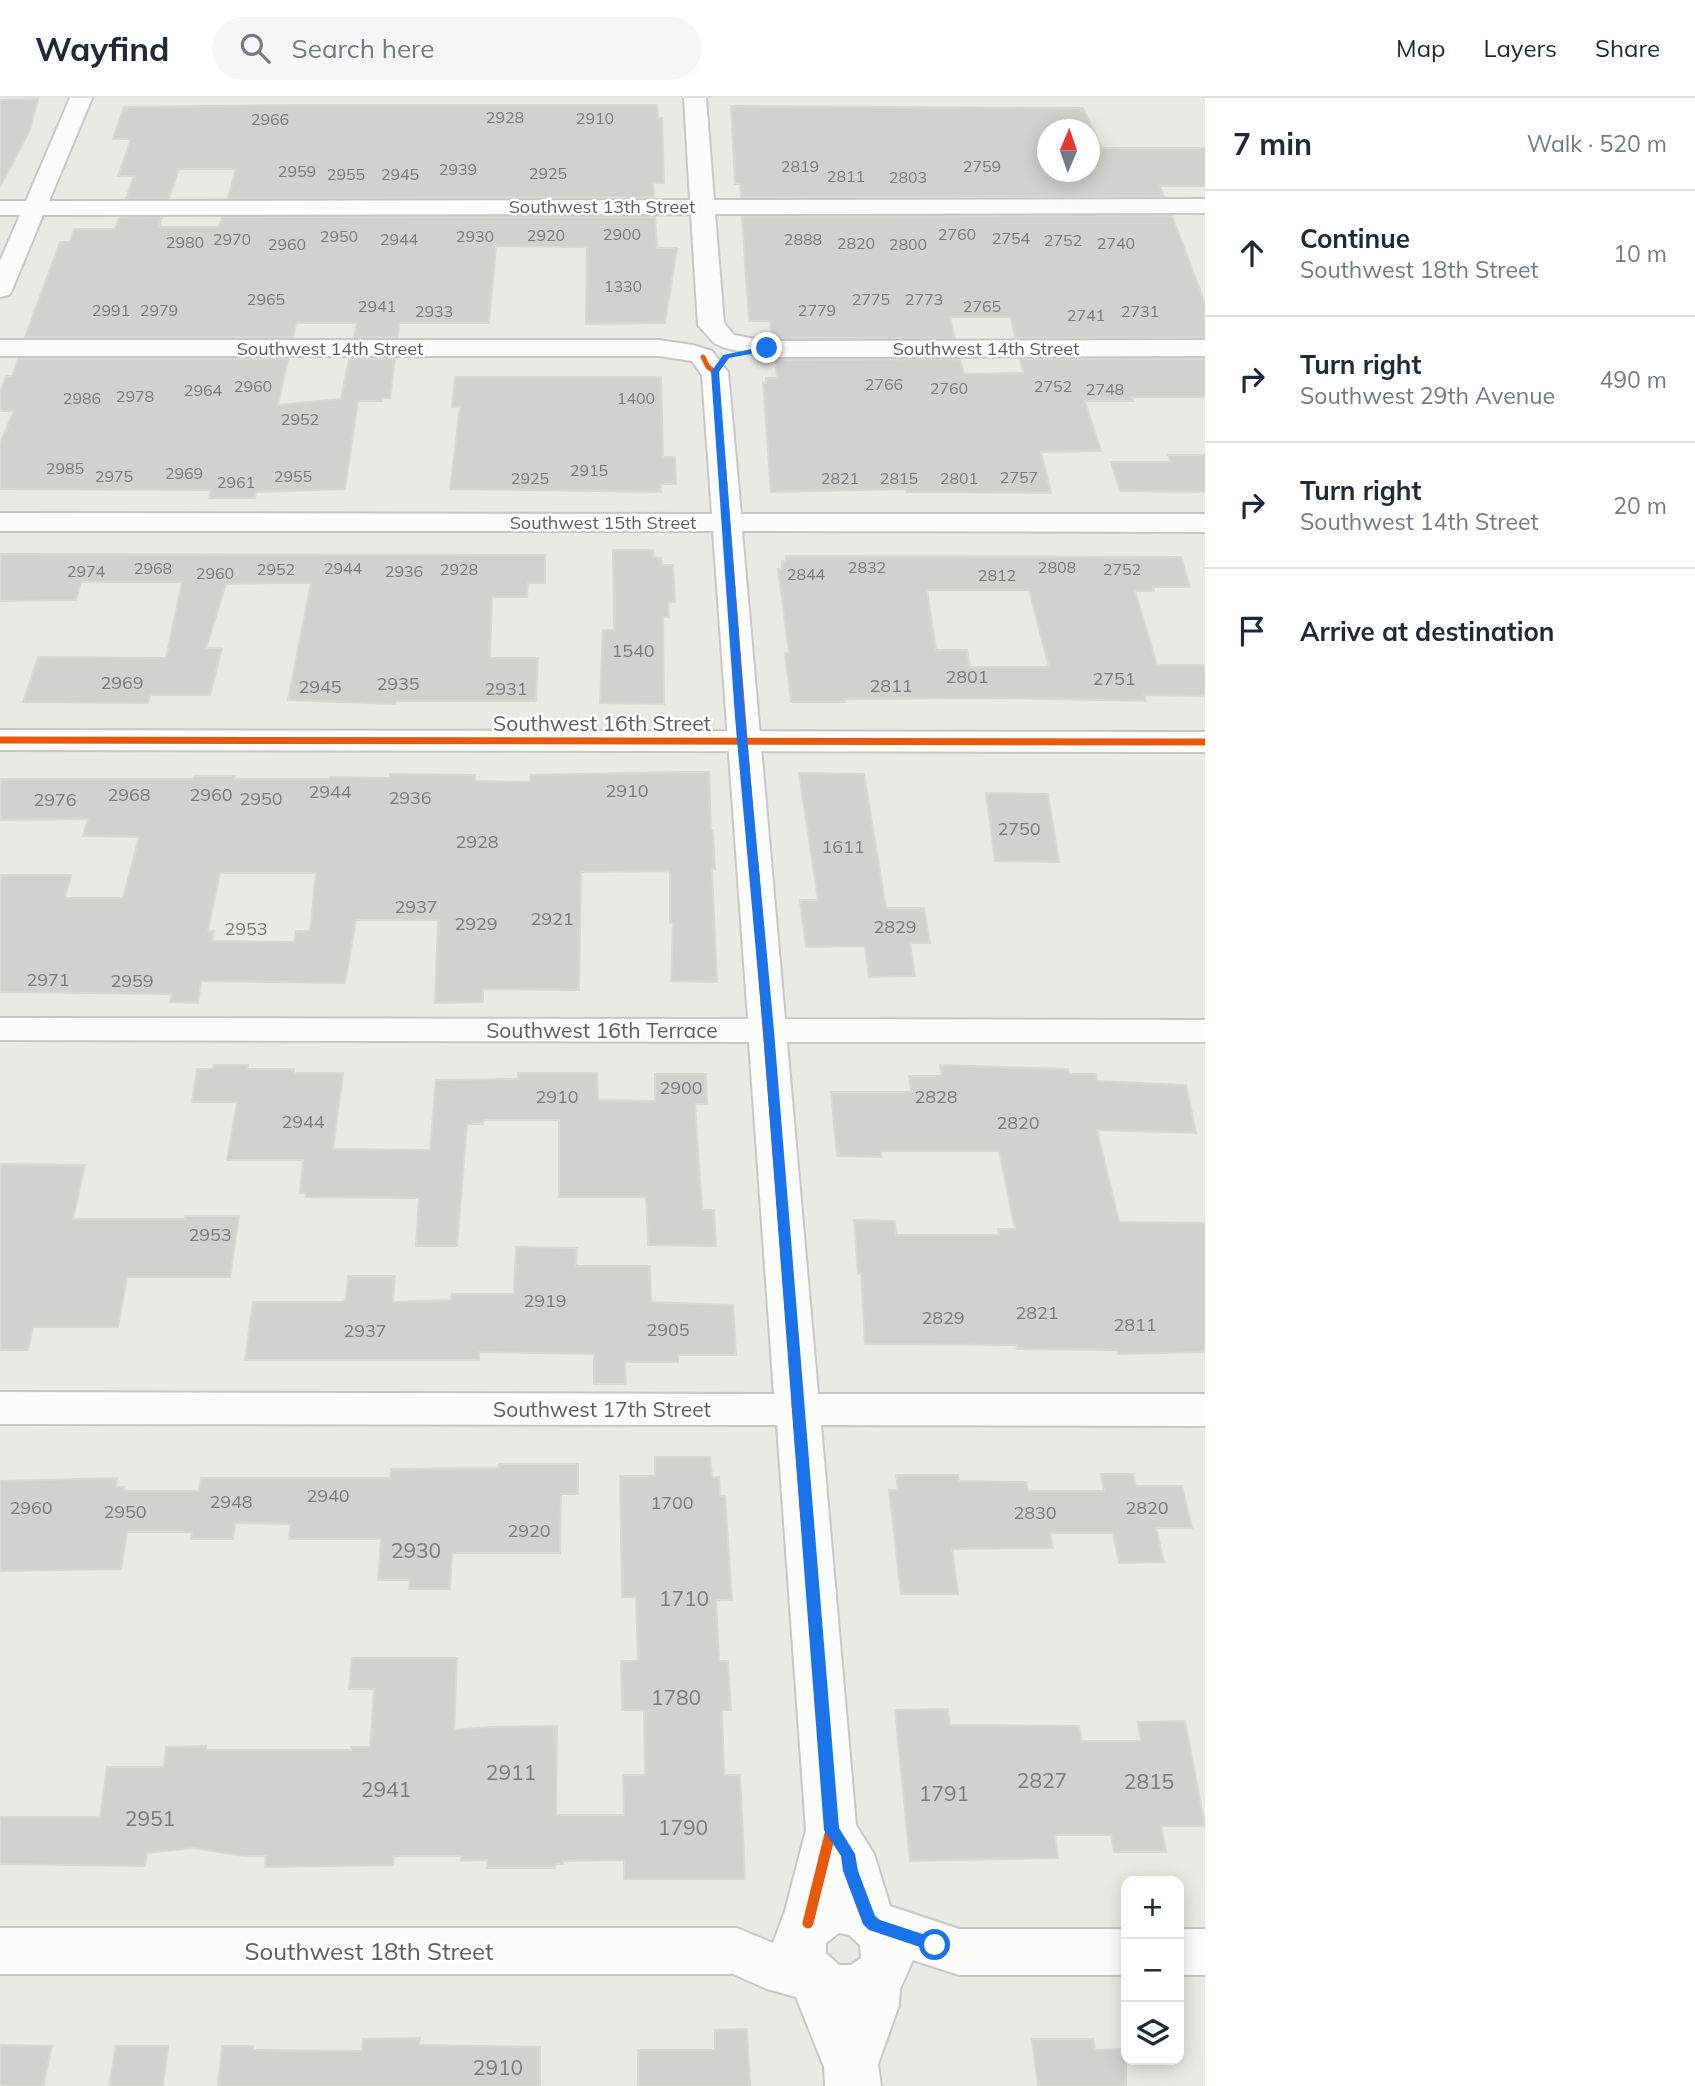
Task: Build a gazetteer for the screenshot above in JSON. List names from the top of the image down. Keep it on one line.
{"streets":{"street":["Southwest 13th Street","Southwest 14th Street","Southwest 15th Street","Southwest 16th Street","Southwest 16th Terrace","Southwest 17th Street","Southwest 18th Street"]},"house_numbers":["2928","2910","2966","2819","2759","2939","2959","2925","2955","2945","2811","2803","2900","2760","2920","2950","2930","2754","2970","2944","2888","2752","2980","2820","2740","2960","2800","1330","2965","2775","2773","2941","2765","2991","2979","2779","2933","2731","2741","2766","2960","2752","2760","2748","2964","2978","2986","1400","2952","2985","2915","2969","2975","2955","2757","2925","2821","2815","2801","2961","2832","2808","2968","2944","2952","2928","2752","2974","2936","2960","2844","2812","1540","2801","2751","2969","2935","2811","2945","2931","2910","2944","2968","2960","2936","2950","2976","2750","2928","1611","2937","2921","2929","2829","2953","2971","2959","2900","2910","2828","2944","2820","2953","2919","2821","2829","2811","2905","2937","2940","2948","1700","2960","2820","2950","2830","2920","2930","1710","1780","2911","2827","2815","2941","1791","2951","1790","2910"],"north":"top","page":{"header":"Wayfind","search":"Search here","nav":["Map","Layers","Share"],"heading":["7 min","Walk · 520 m"],"list":[["Continue","Southwest 18th Street","10 m"],["Turn right","Southwest 29th Avenue","490 m"],["Turn right","Southwest 14th Street","20 m"],"Arrive at destination"],"map_buttons":["+","−"]}}
